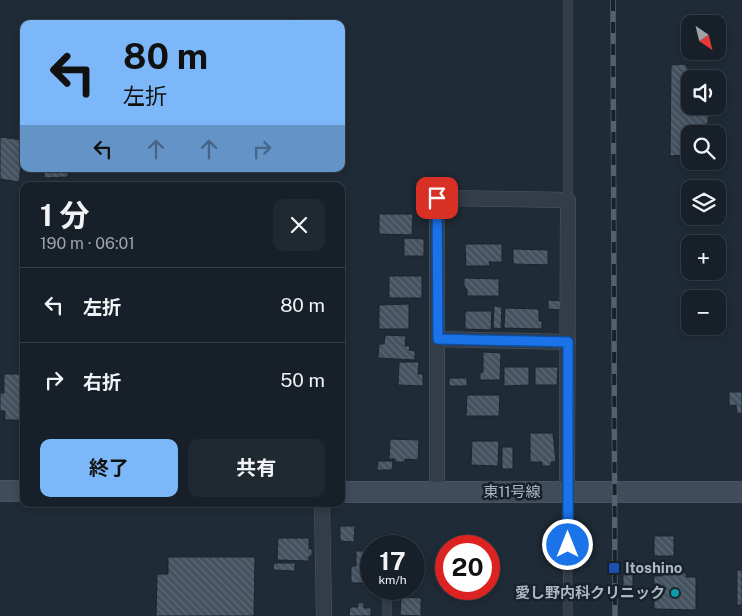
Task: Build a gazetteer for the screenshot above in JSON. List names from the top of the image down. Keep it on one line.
{"streets":{"street":["東11号線"]},"places":{"transit":["Itoshino"],"other":["愛し野内科クリニック"]},"north":"bottom right","page":{"map_buttons":["+","−"],"turn":["80 m","左折"],"heading":["1 分","190 m · 06:01"],"list":[{"name":"左折","value":"80 m"},{"name":"右折","value":"50 m"}],"buttons":["終了","共有"],"speed":"17 km/h","limit":"20"}}
